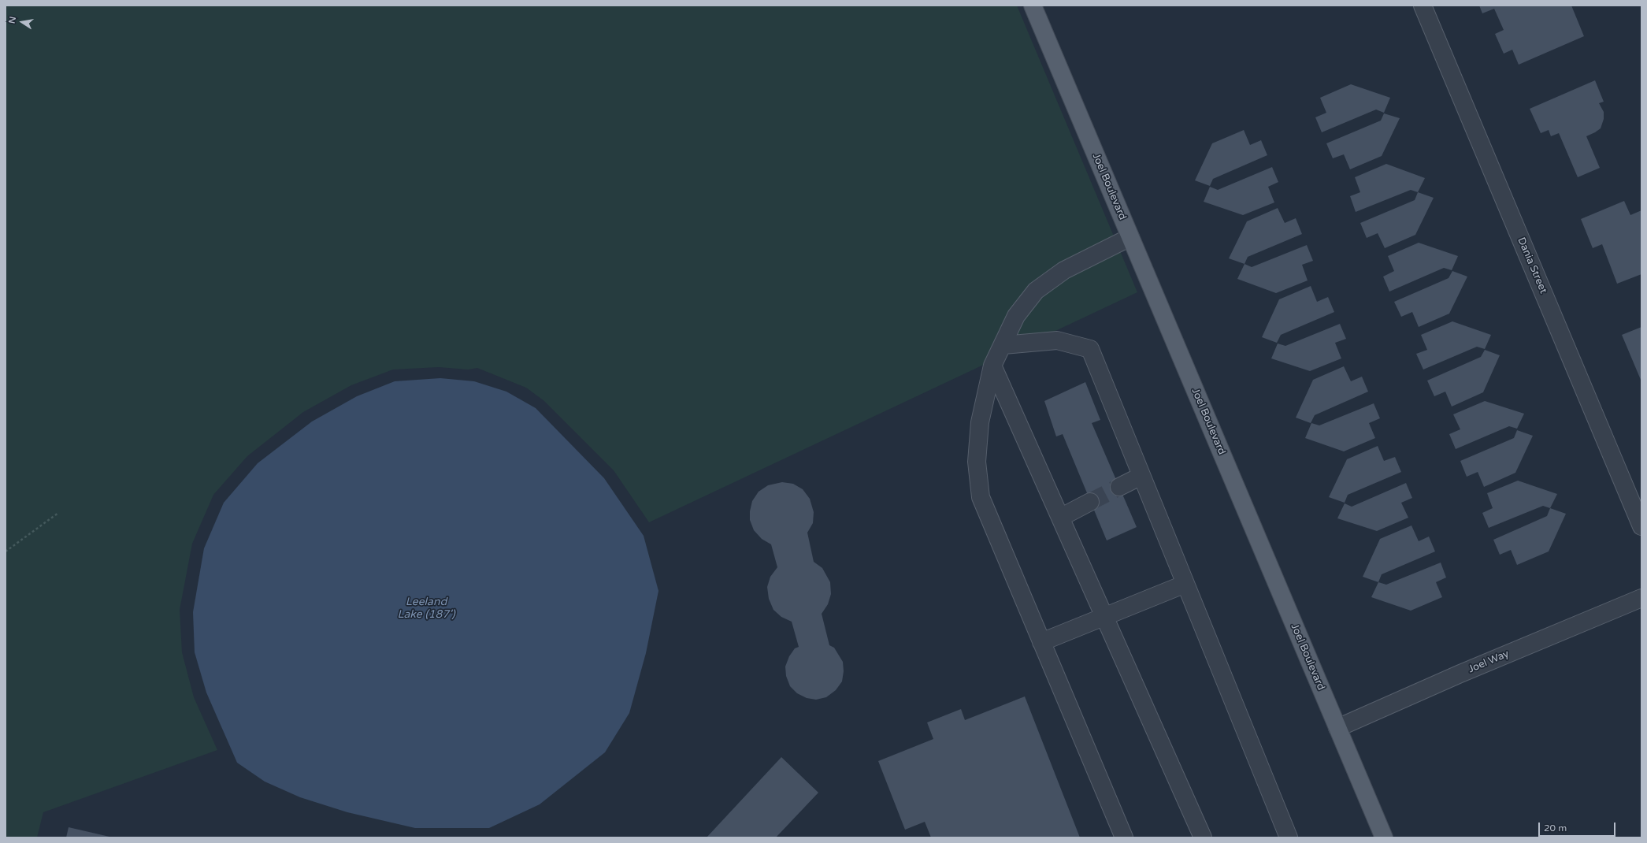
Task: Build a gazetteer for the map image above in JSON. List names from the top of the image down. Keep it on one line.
{"streets":{"main road":["Joel Boulevard"],"street":["Dania Street","Joel Way"]},"crossings":[["Joel Boulevard","Joel Way"]],"water":["Leeland Lake (187')"],"scale_bar":"20 m","north":"left"}
